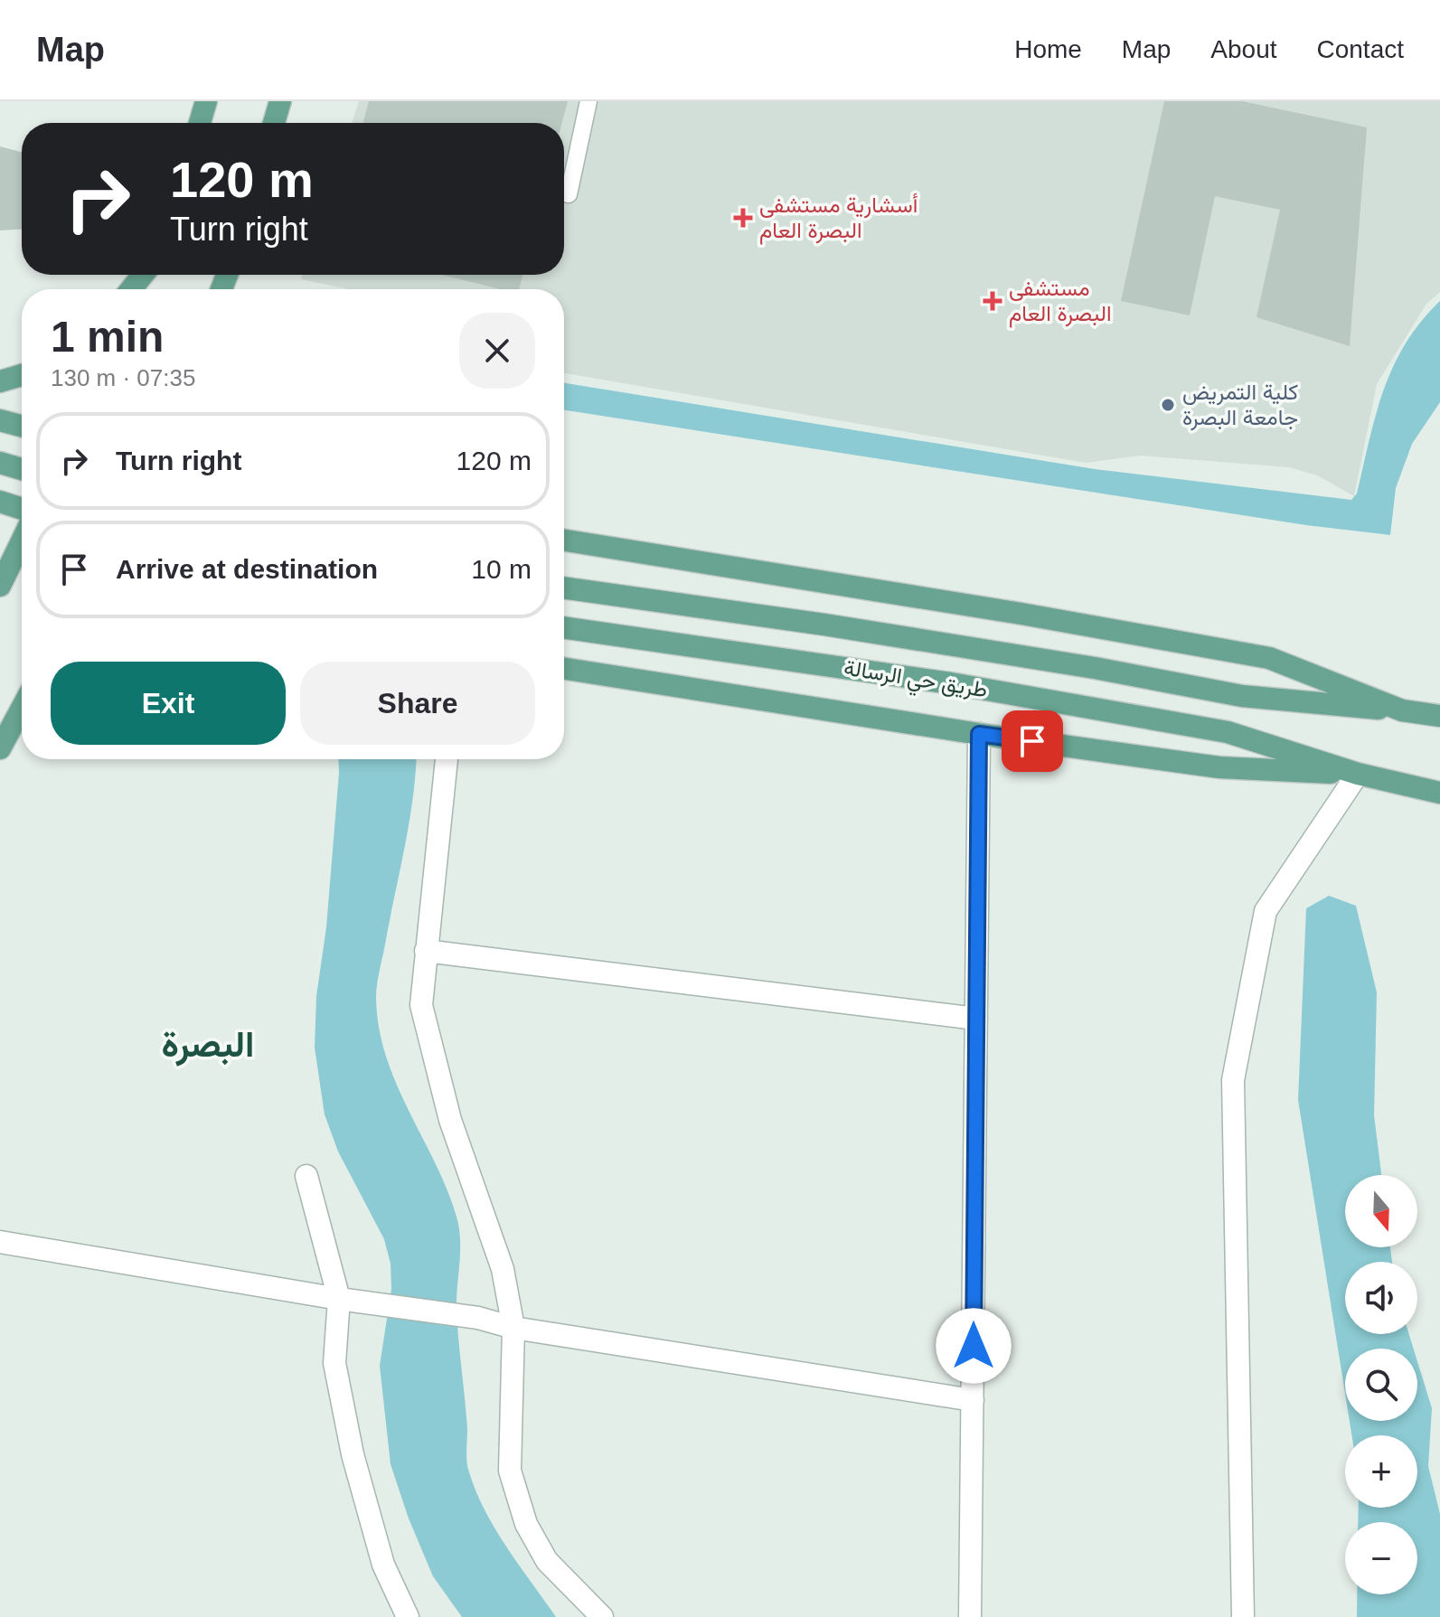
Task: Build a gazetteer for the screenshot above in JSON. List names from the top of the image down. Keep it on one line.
{"streets":{"main road":["طريق حي الرسالة"]},"districts":["البصرة"],"places":{"health":["أسشارية مستشفى البصرة العام","مستشفى البصرة العام"],"other":["كلية التمريض جامعة البصرة"]},"north":"bottom","page":{"header":"Map","nav":["Home","Map","About","Contact"],"turn":["120 m","Turn right"],"heading":["1 min","130 m · 07:35"],"list":[{"name":"Turn right","value":"120 m"},{"name":"Arrive at destination","value":"10 m"}],"buttons":["Exit","Share"],"map_buttons":["+","−"]}}
